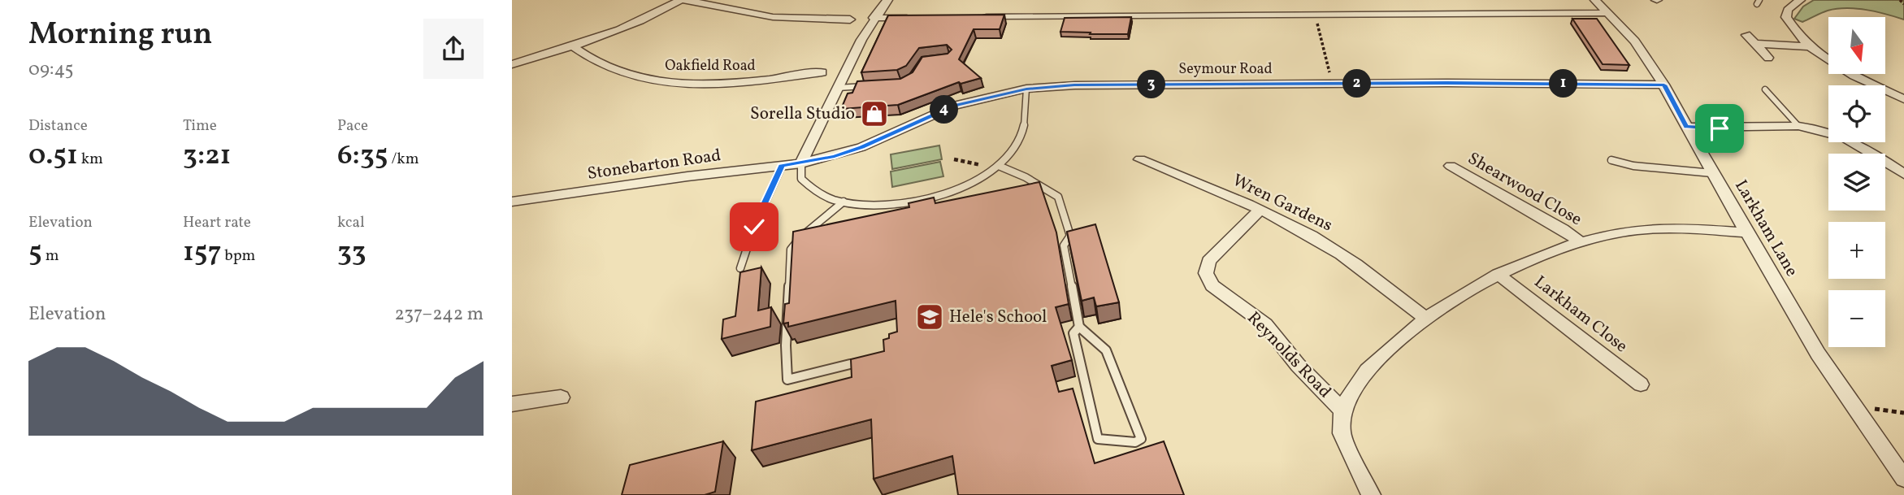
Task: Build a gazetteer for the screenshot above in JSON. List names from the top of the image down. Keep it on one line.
{"streets":{"street":["Oakfield Road","Seymour Road","Stonebarton Road","Shearwood Close","Wren Gardens","Larkham Lane","Larkham Close","Reynolds Road"]},"crossings":[["Seymour Road","Stonebarton Road"],["Seymour Road","Larkham Lane"],["Wren Gardens","Reynolds Road"]],"places":{"shop":["Sorella Studio"],"school or university":["Hele's School"]},"north":"bottom","page":{"heading":["Morning run","09:45"],"map_buttons":["+","−"],"pins":["1","2","3","4"],"stats":[["Distance","0.51 km"],["Time","3:21"],["Pace","6:35 /km"],["Elevation","5 m"],["Heart rate","157 bpm"],["kcal","33"]],"chart":["Elevation","237–242 m"]}}
